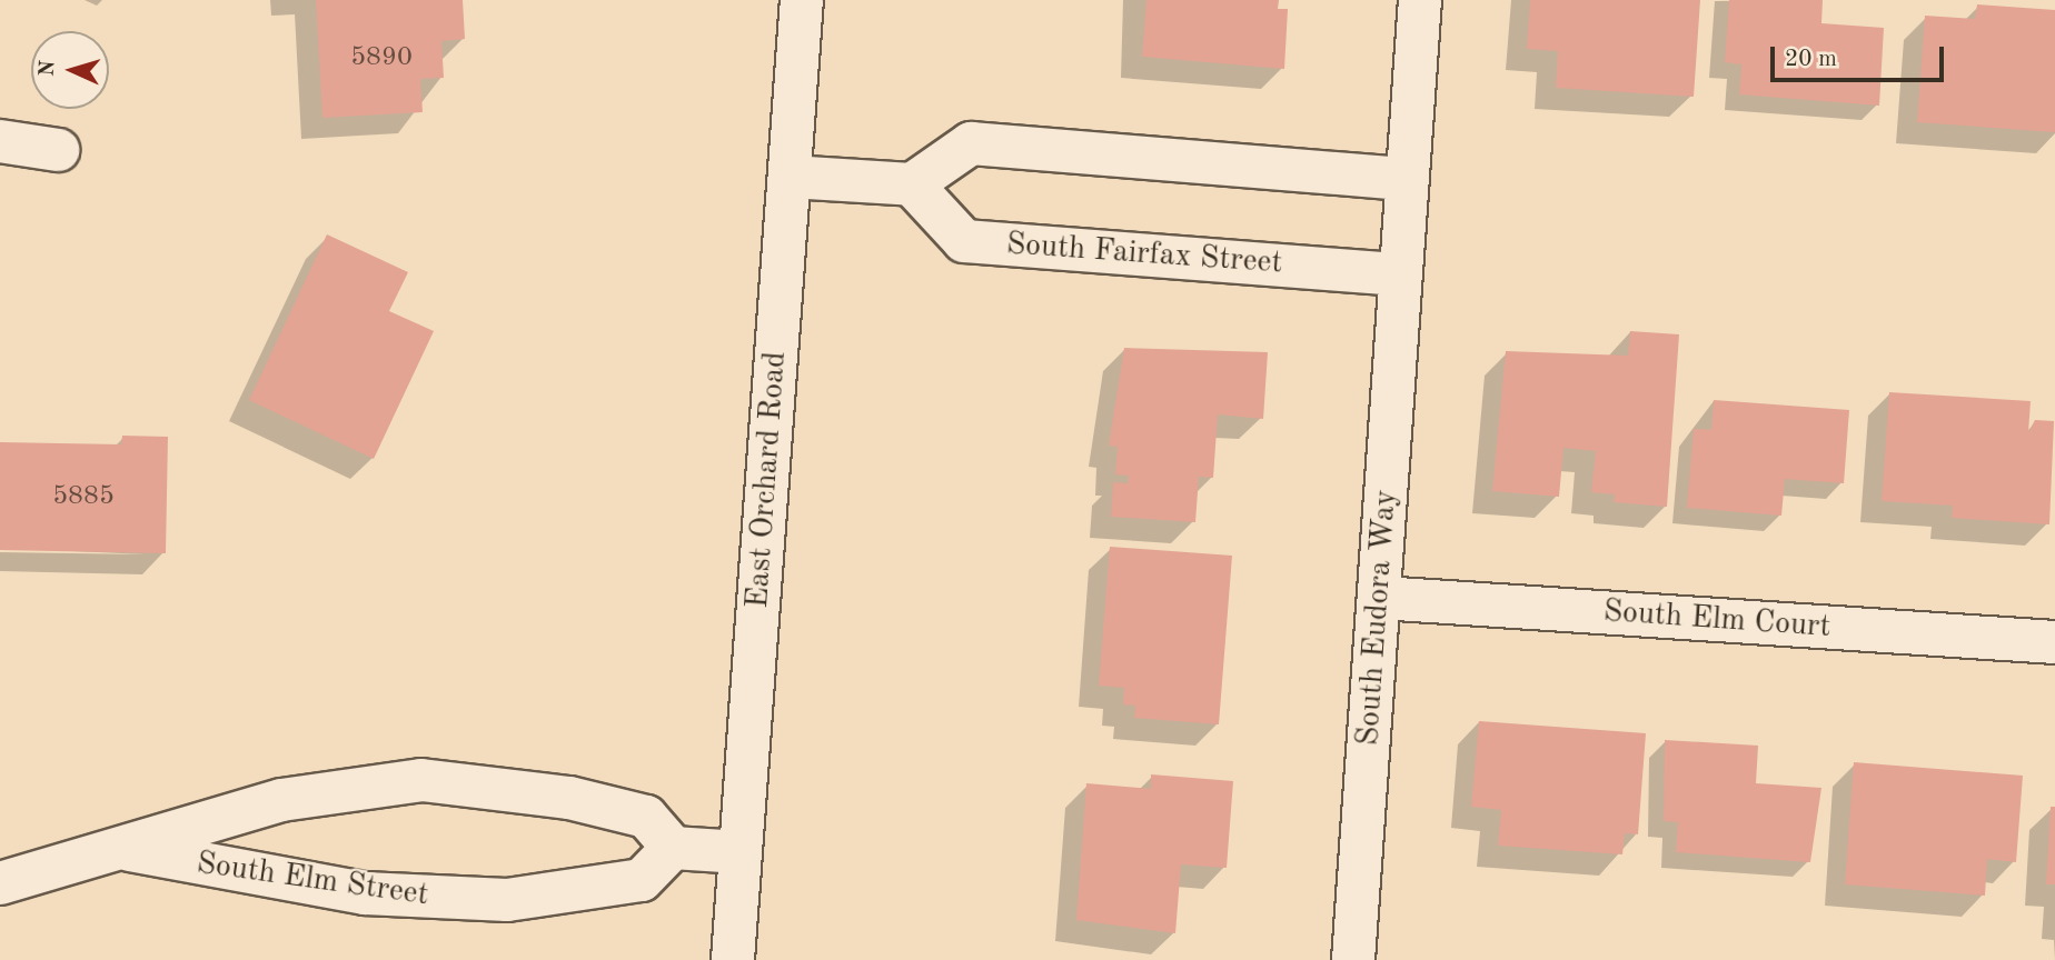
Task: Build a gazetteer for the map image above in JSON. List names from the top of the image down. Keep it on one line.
{"streets":{"street":["South Fairfax Street","East Orchard Road","South Eudora Way","South Elm Court","South Elm Street"]},"crossings":[["South Fairfax Street","South Eudora Way"],["South Eudora Way","South Elm Court"]],"house_numbers":["5890","5885"],"scale_bar":"20 m","north":"left"}
